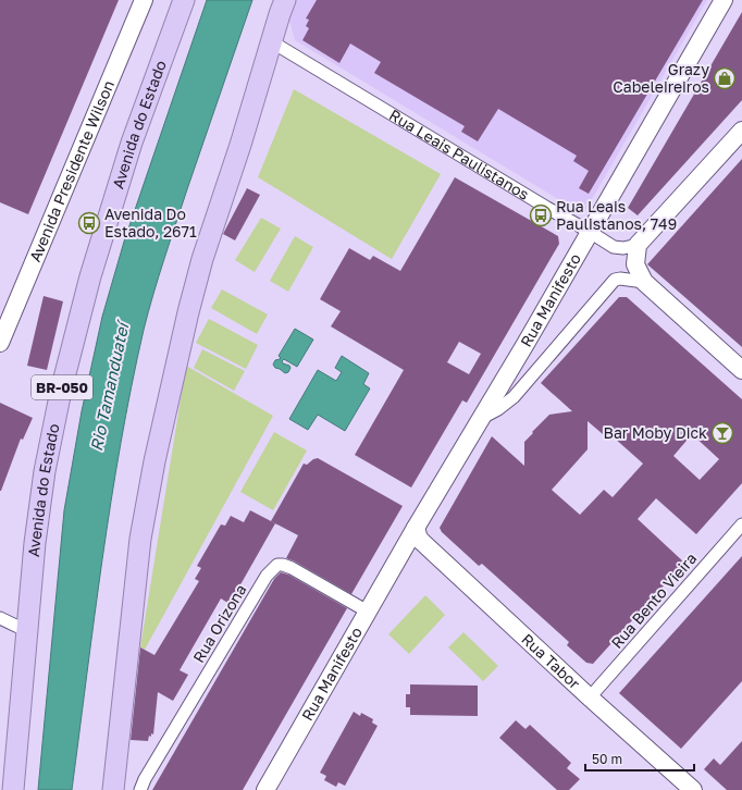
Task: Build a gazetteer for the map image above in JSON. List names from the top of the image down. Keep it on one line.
{"streets":{"highway":["Avenida do Estado","BR-050"],"main road":["Avenida Presidente Wilson","Rua Manifesto","Rua Tabor"],"street":["Rua Leais Paulistanos","Rua Bento Vieira","Rua Orizona"]},"crossings":[["Rua Leais Paulistanos","Rua Manifesto"],["Rua Manifesto","Rua Orizona"],["Rua Manifesto","Rua Tabor"],["Rua Bento Vieira","Rua Tabor"]],"water":["Rio Tamanduateí"],"places":{"shop":["Grazy Cabeleireiros"],"bus stop":["Rua Leais Paulistanos, 749","Avenida Do Estado, 2671"],"bar":["Bar Moby Dick"]},"scale_bar":"50 m"}
